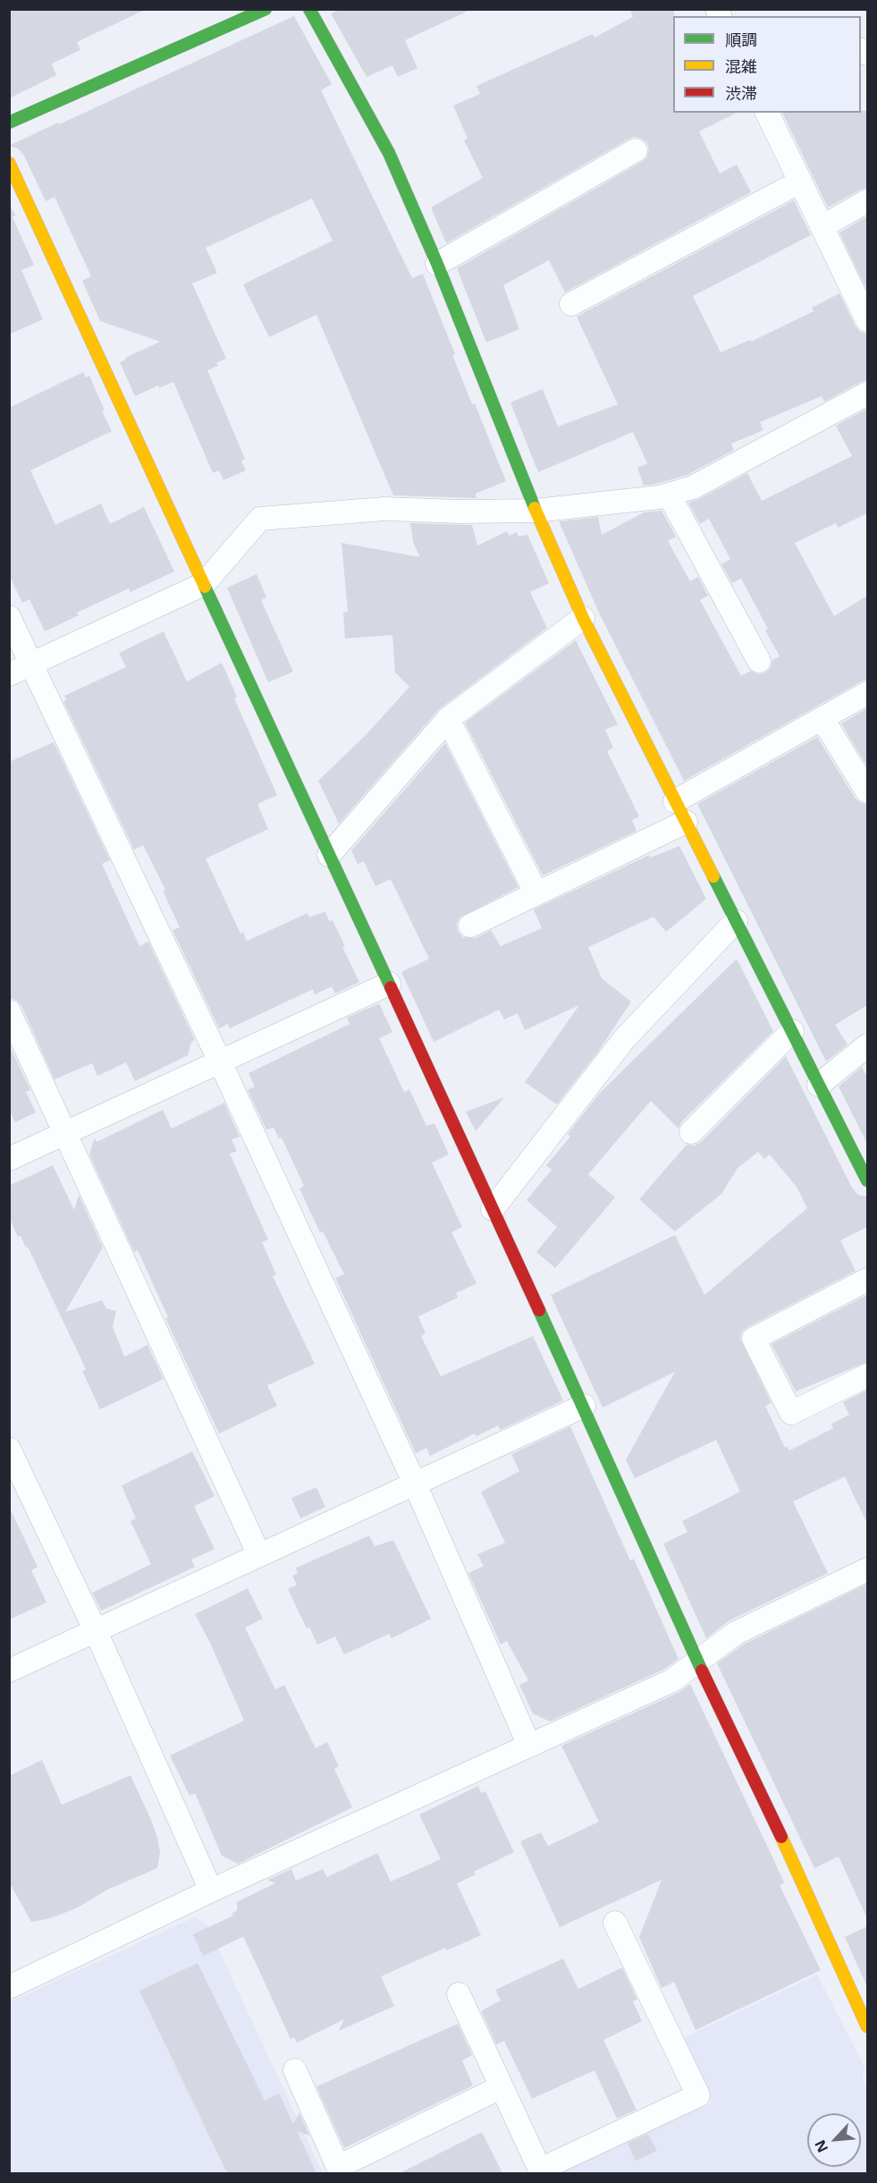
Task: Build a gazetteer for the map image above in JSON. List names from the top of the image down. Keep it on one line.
{"legend":["順調","混雑","渋滞"],"north":"bottom left"}
